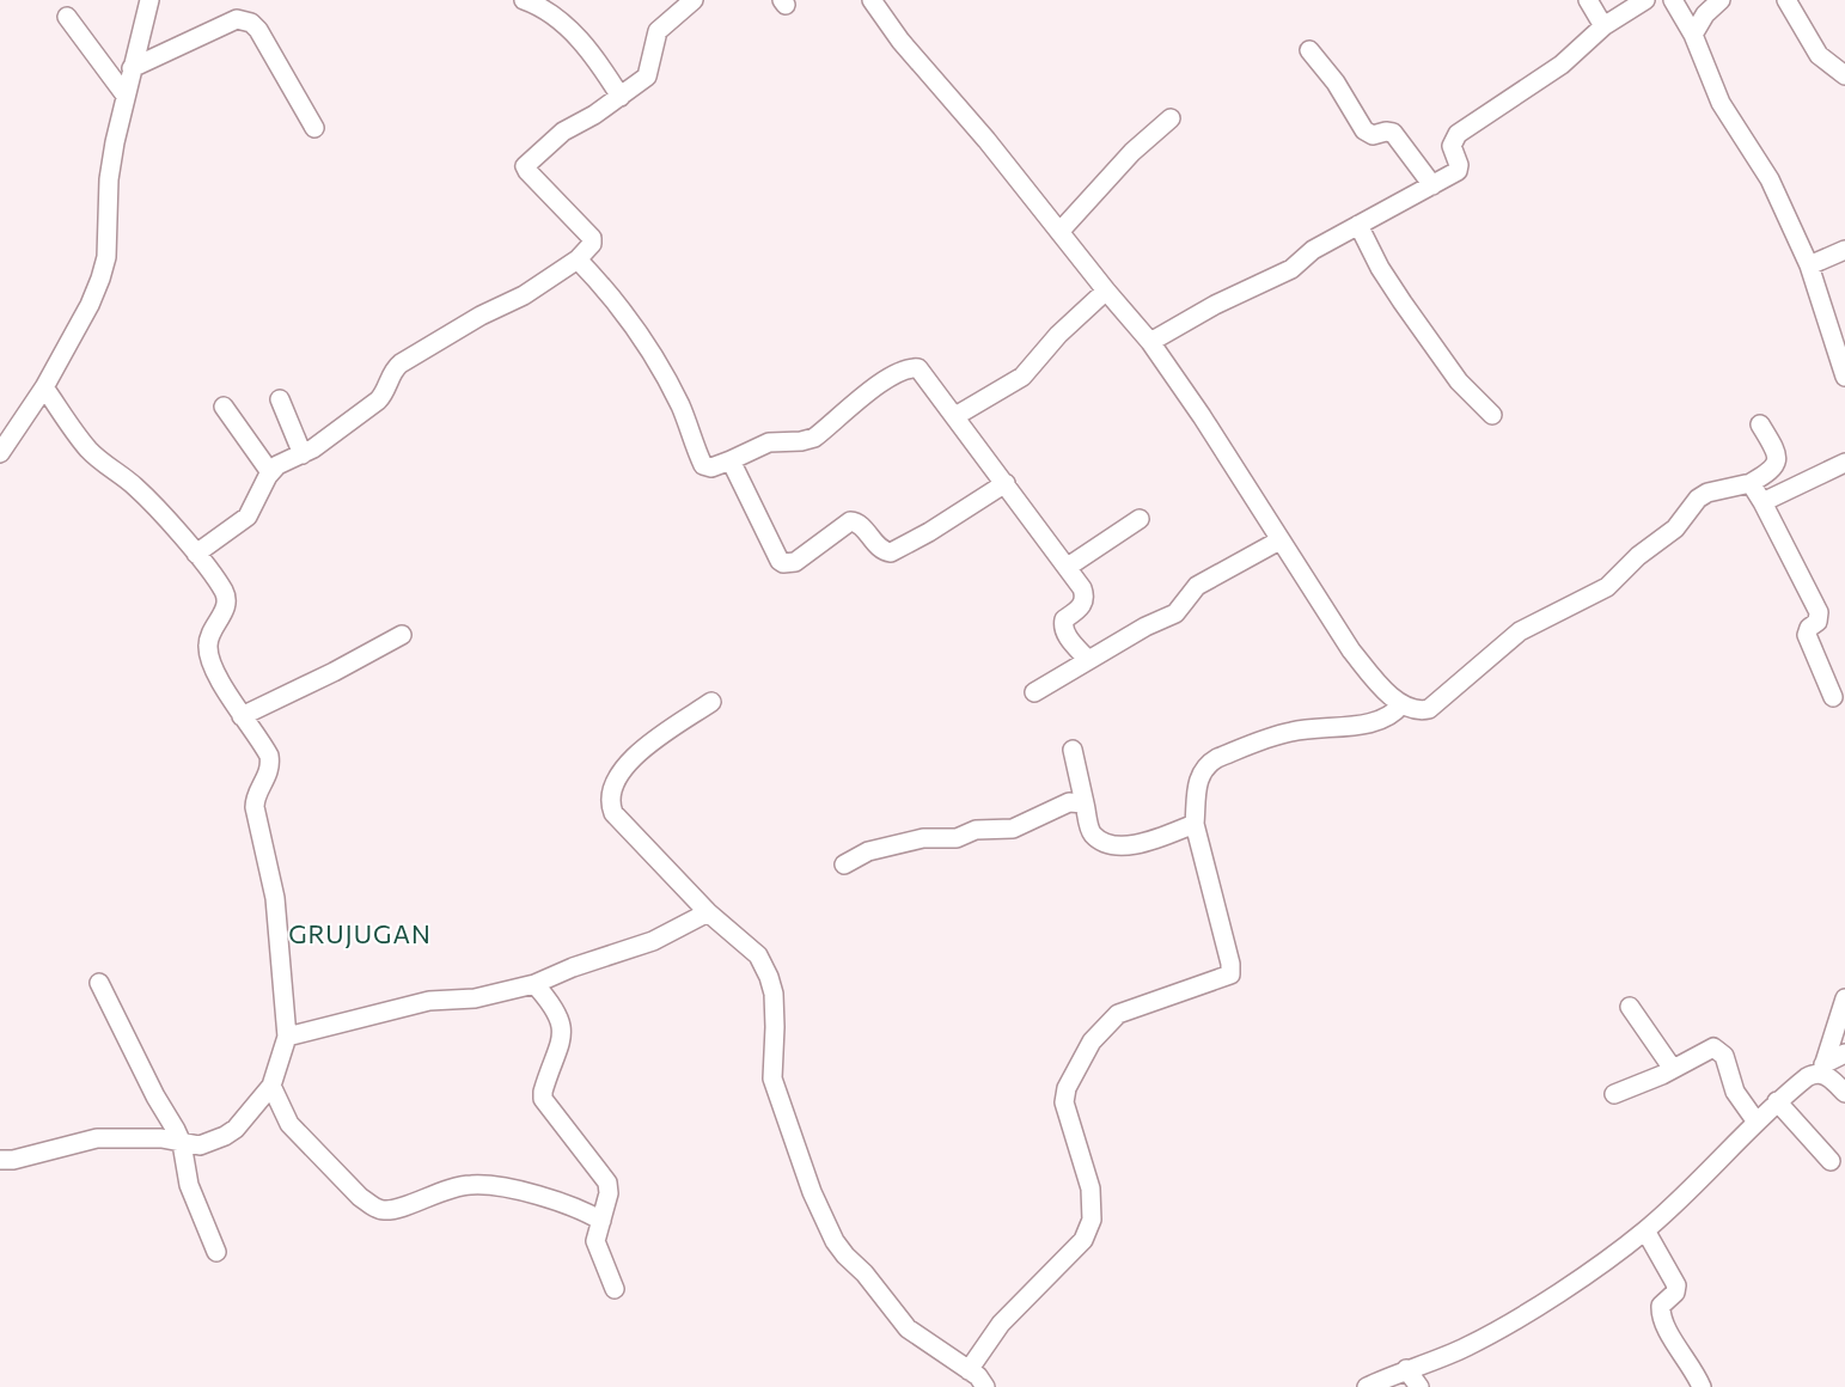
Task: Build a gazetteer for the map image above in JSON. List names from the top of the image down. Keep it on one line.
{"districts":["GRUJUGAN"]}
